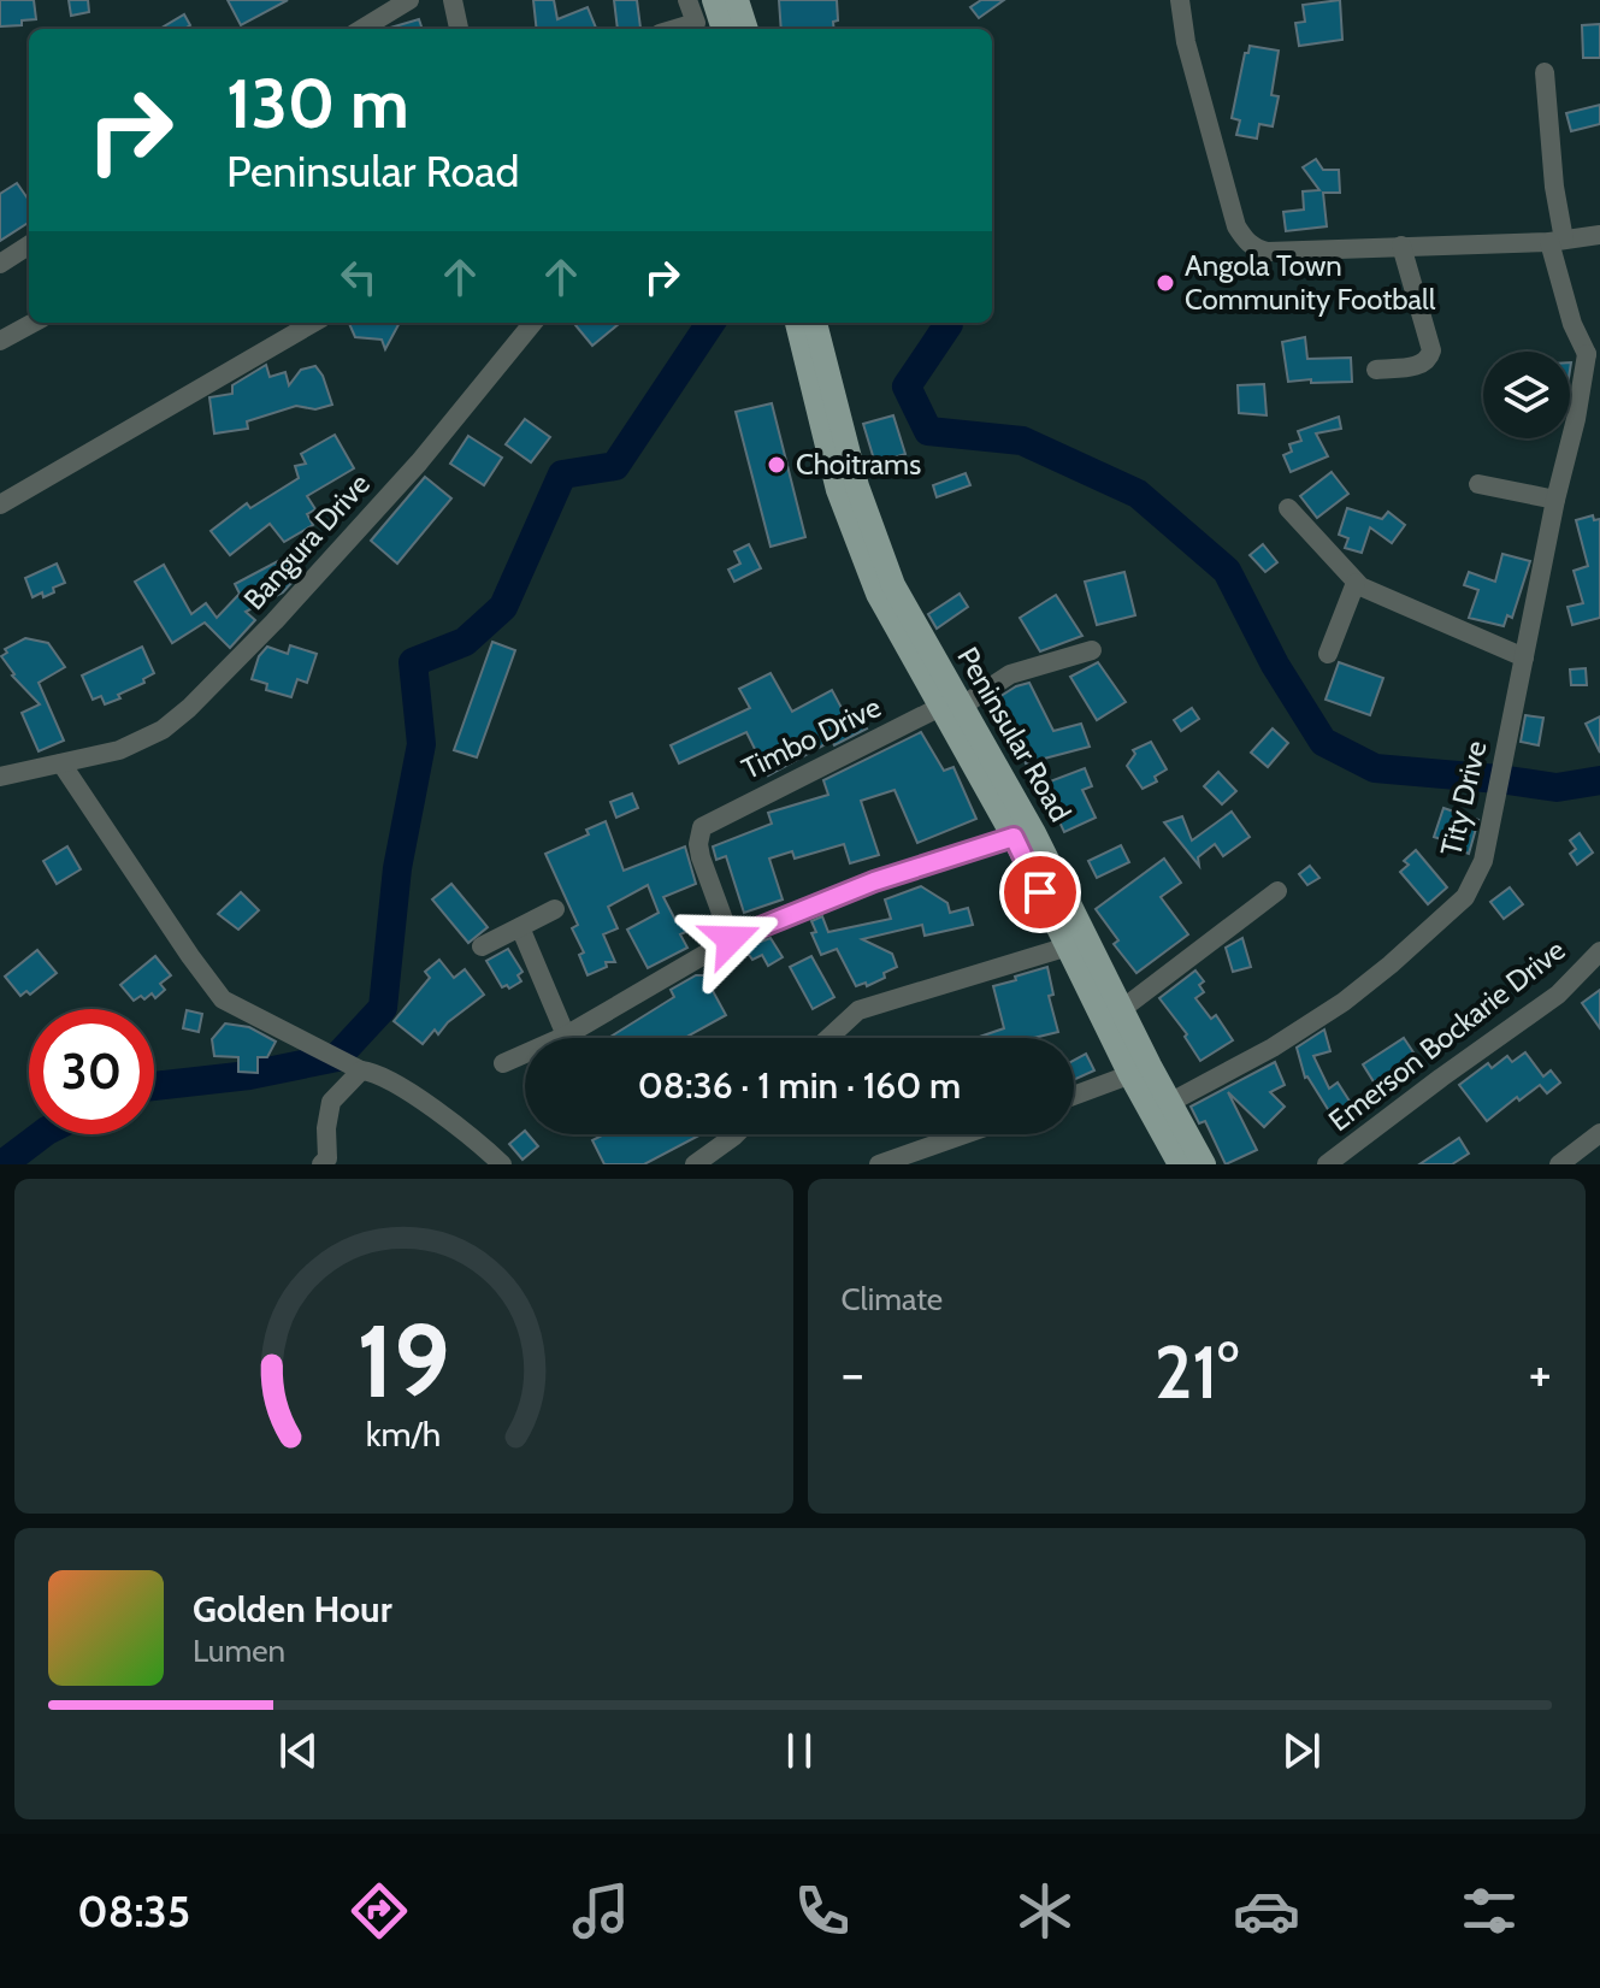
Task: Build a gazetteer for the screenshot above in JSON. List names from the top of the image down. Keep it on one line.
{"streets":{"main road":["Peninsular Road"],"street":["Bangura Drive","Timbo Drive","Tity Drive","Emerson Bockarie Drive"]},"crossings":[["Peninsular Road","Timbo Drive"],["Peninsular Road","Tity Drive"]],"places":["Angola Town Community Football","Choitrams"],"page":{"turn":["130 m","Peninsular Road"],"limit":"30","trip":"08:36 · 1 min · 160 m","tile":"Climate","heat":["−","21°","+"],"song":["Golden Hour","Lumen"],"tabs":"08:35","gauge":["19","km/h"]}}
